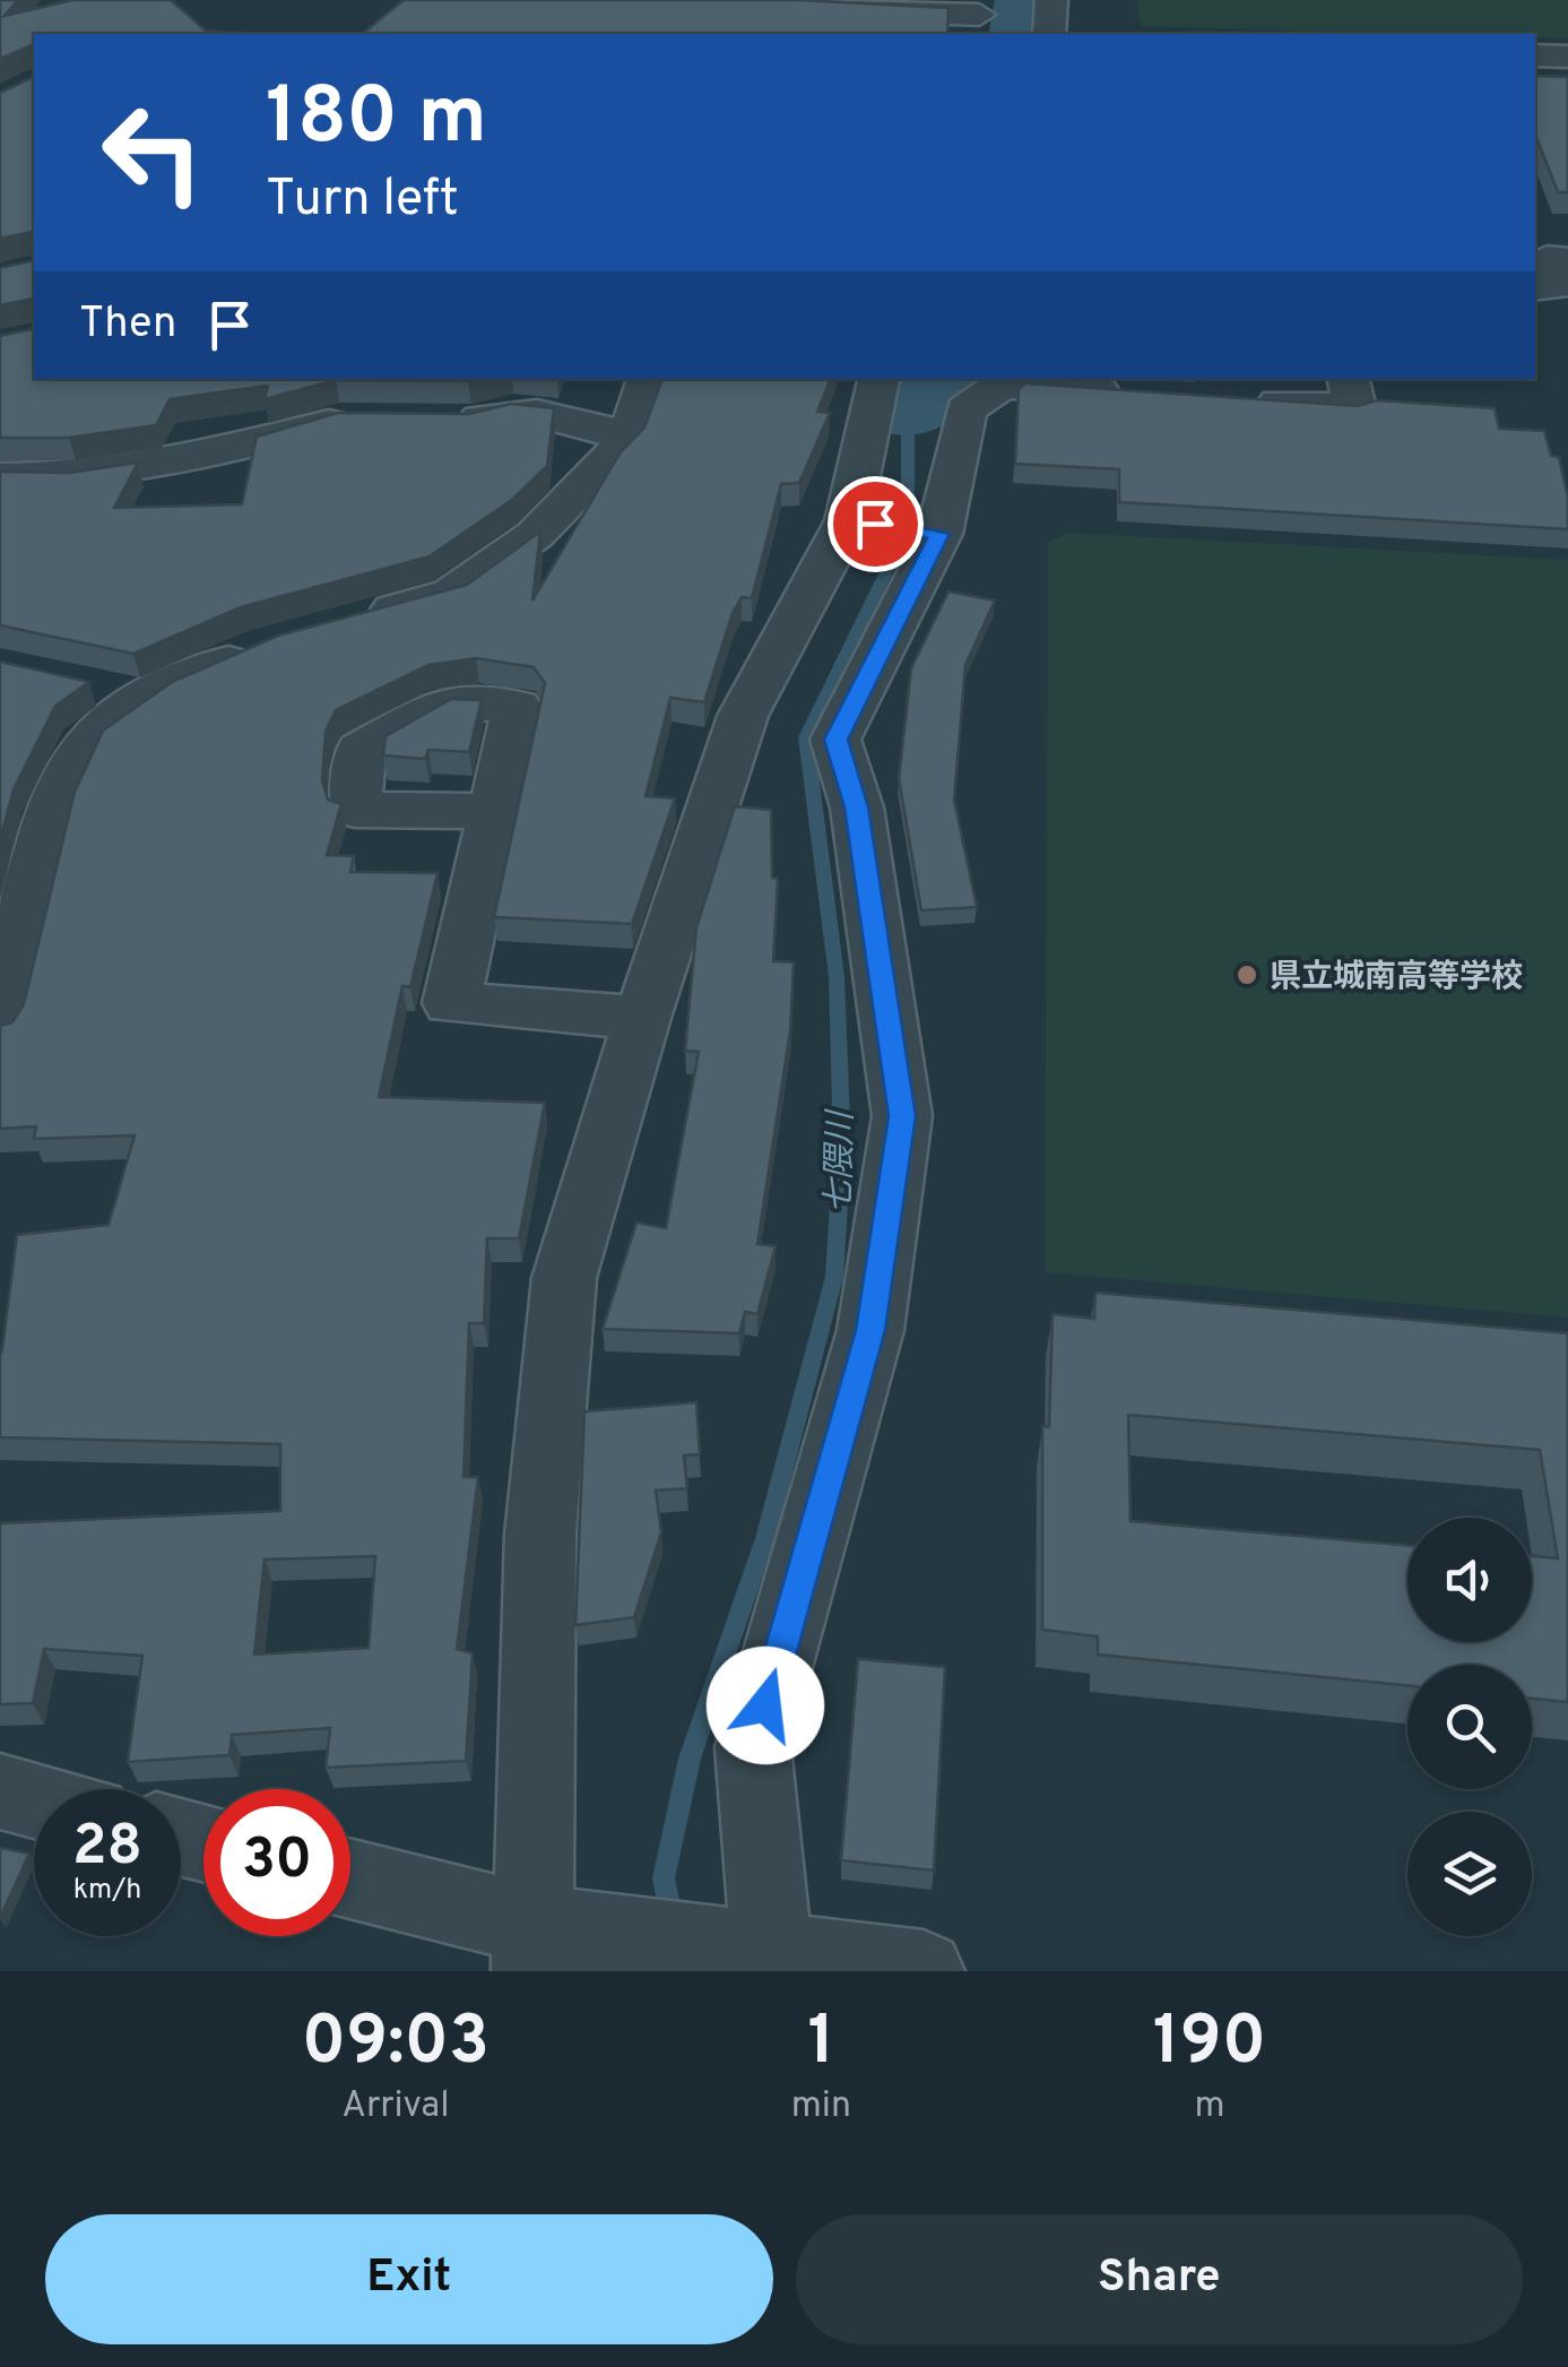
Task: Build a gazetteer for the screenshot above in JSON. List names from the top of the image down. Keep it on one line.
{"water":["七隈川"],"places":["県立城南高等学校"],"page":{"turn":["180 m","Turn left"],"then":"Then","speed":"28 km/h","limit":"30","eta":["09:03","Arrival","1","min","190","m"],"buttons":["Exit","Share"]}}
